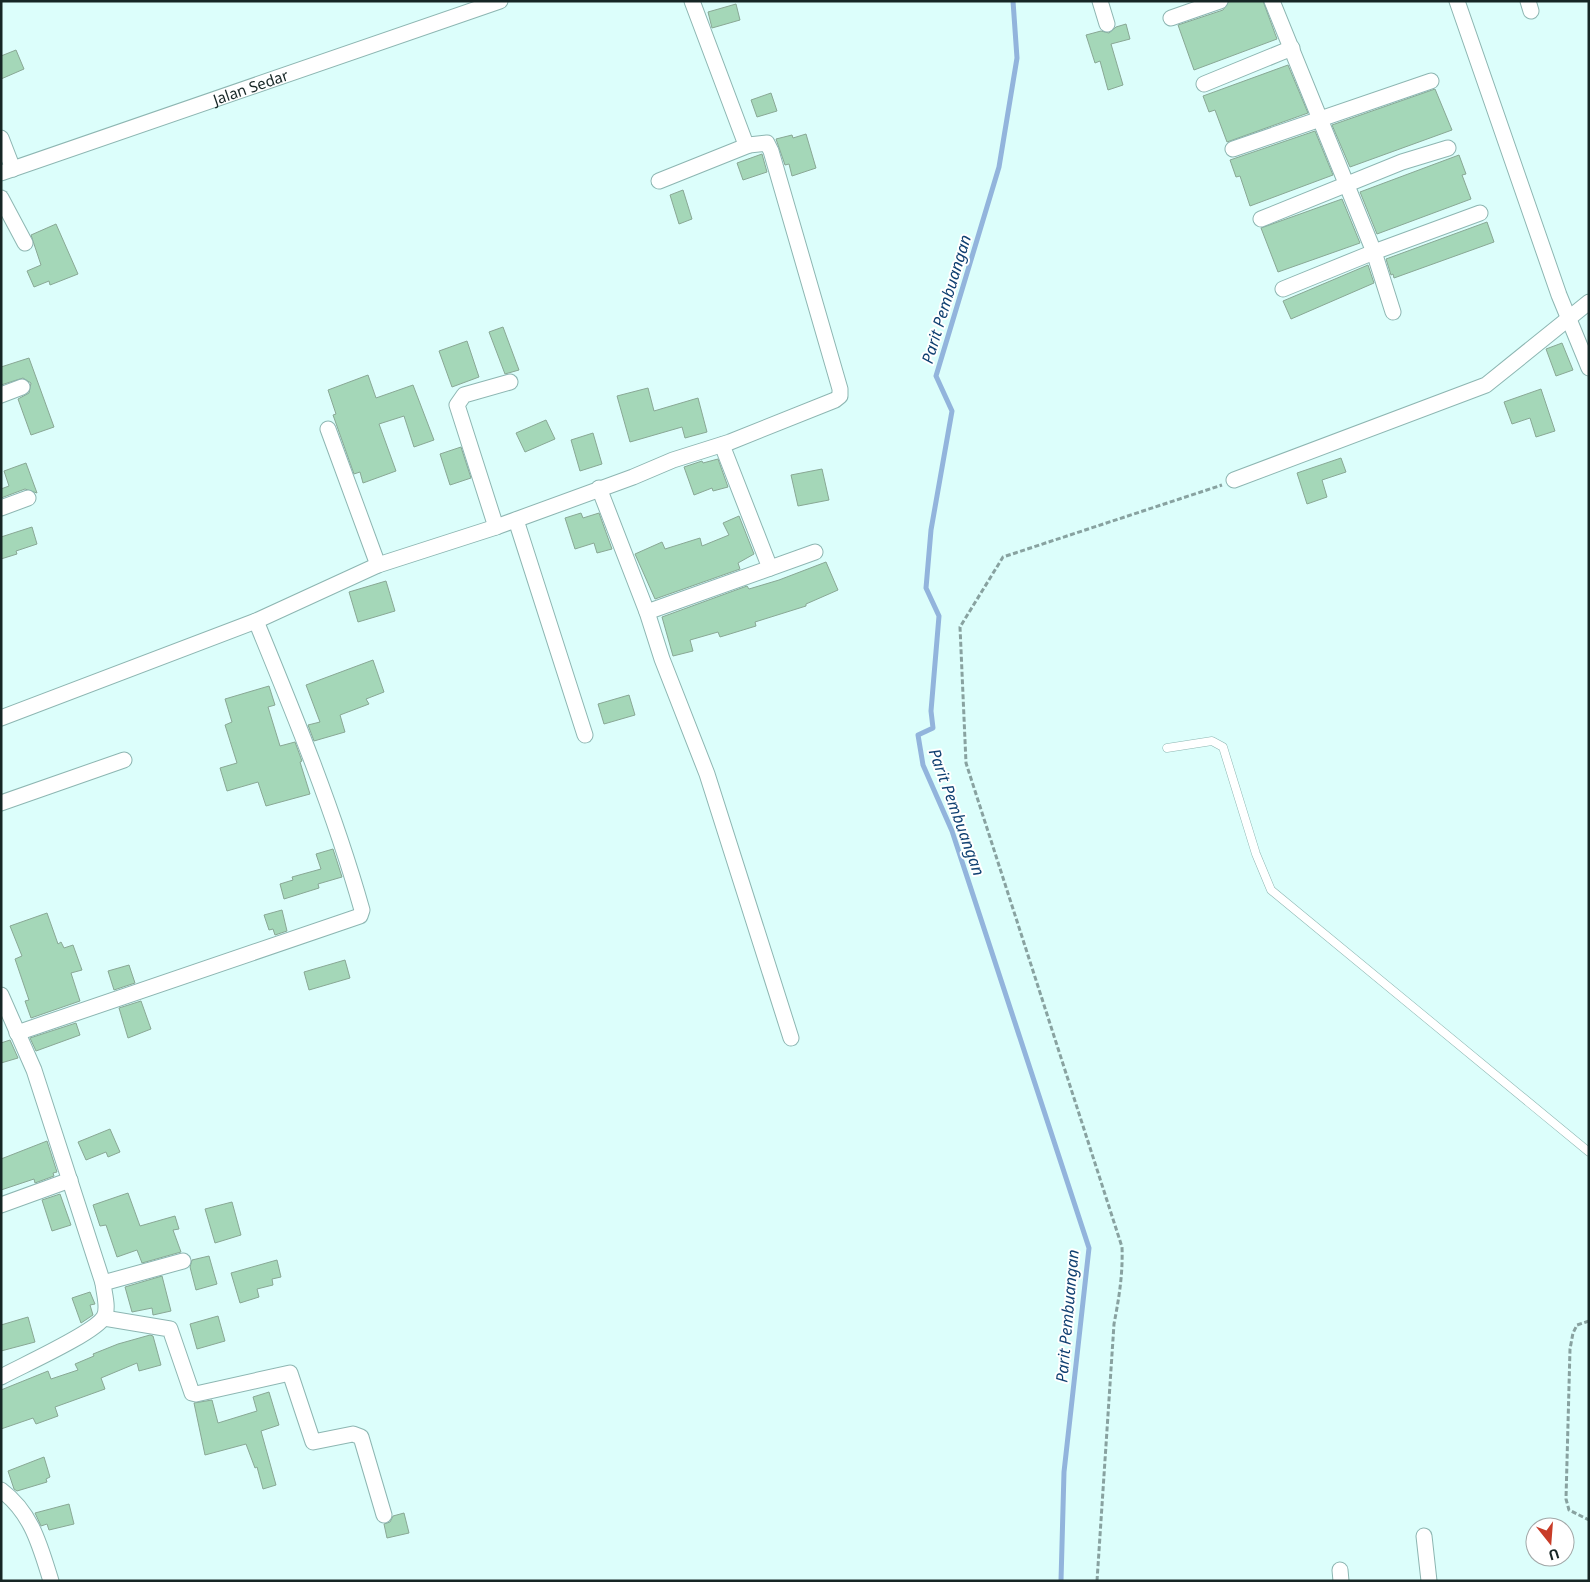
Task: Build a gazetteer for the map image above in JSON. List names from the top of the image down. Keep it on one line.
{"streets":{"street":["Jalan Sedar"]},"water":["Parit Pembuangan"],"north":"bottom"}
